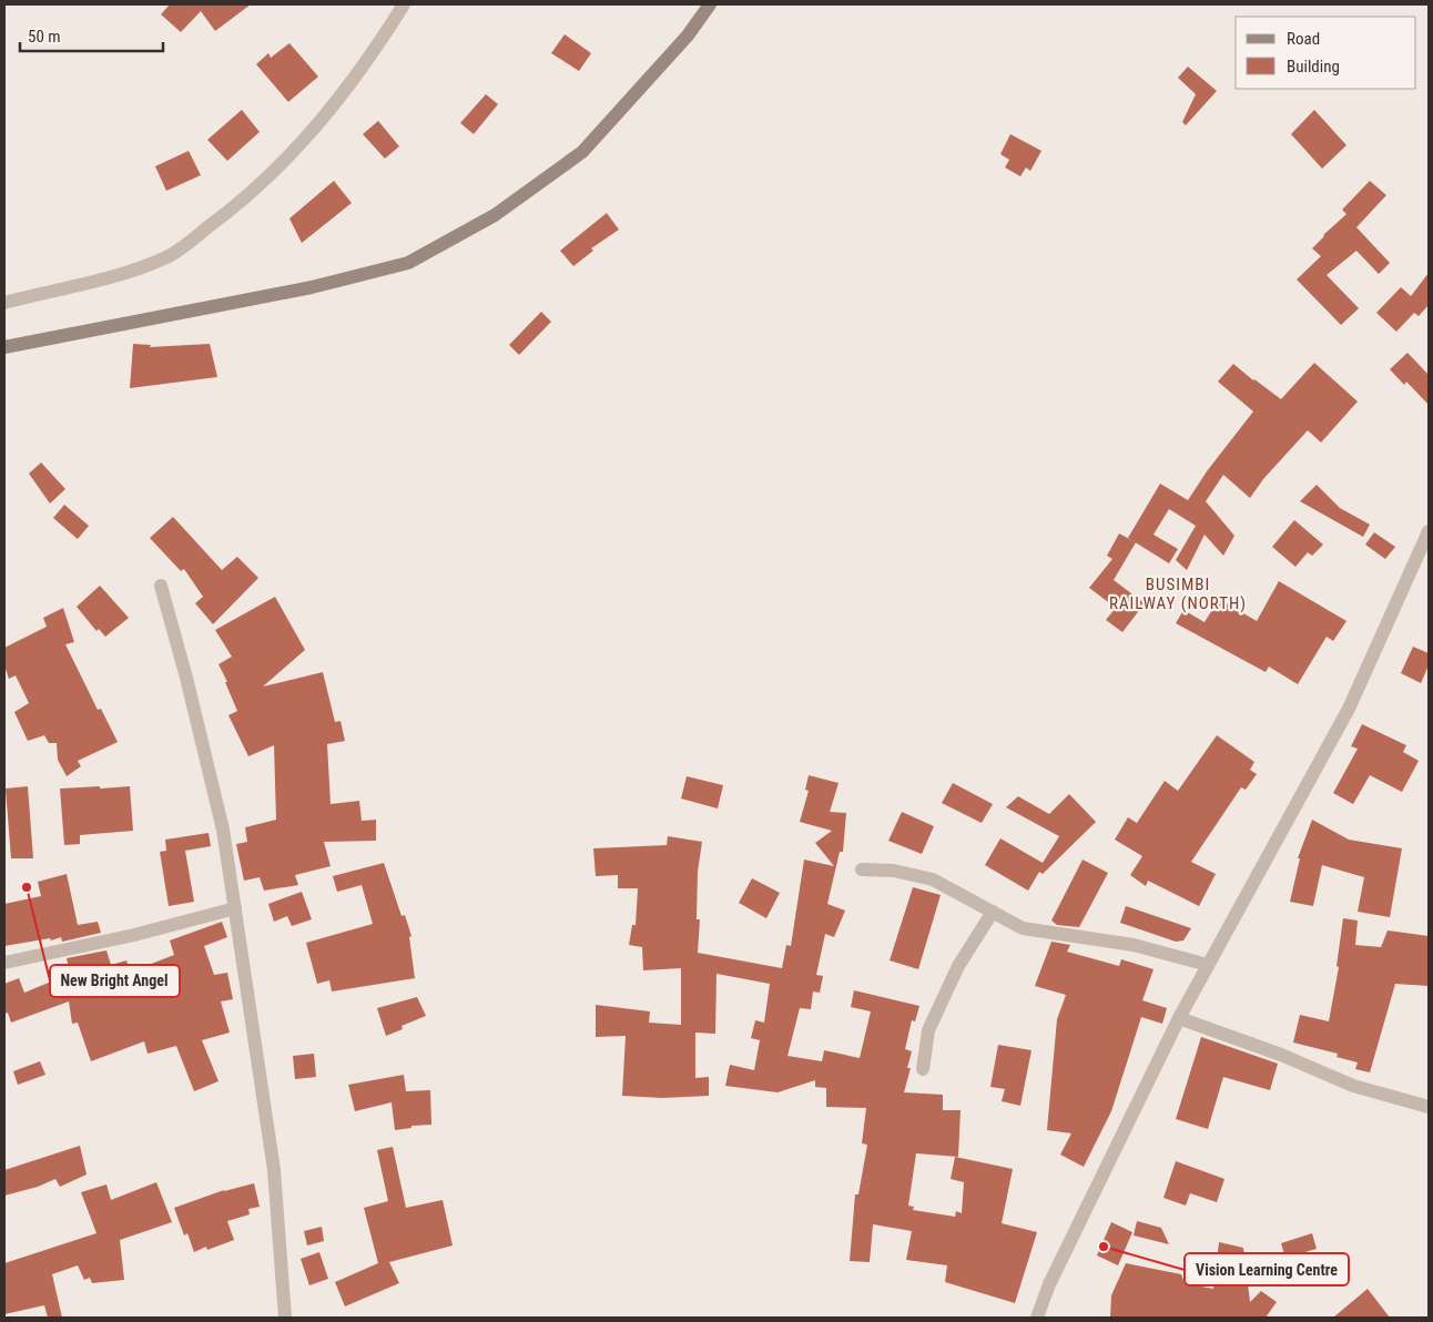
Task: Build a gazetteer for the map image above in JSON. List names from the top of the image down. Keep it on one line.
{"districts":["BUSIMBI RAILWAY (NORTH)"],"places":["New Bright Angel","Vision Learning Centre"],"legend":["Road","Building"],"scale_bar":"50 m"}
